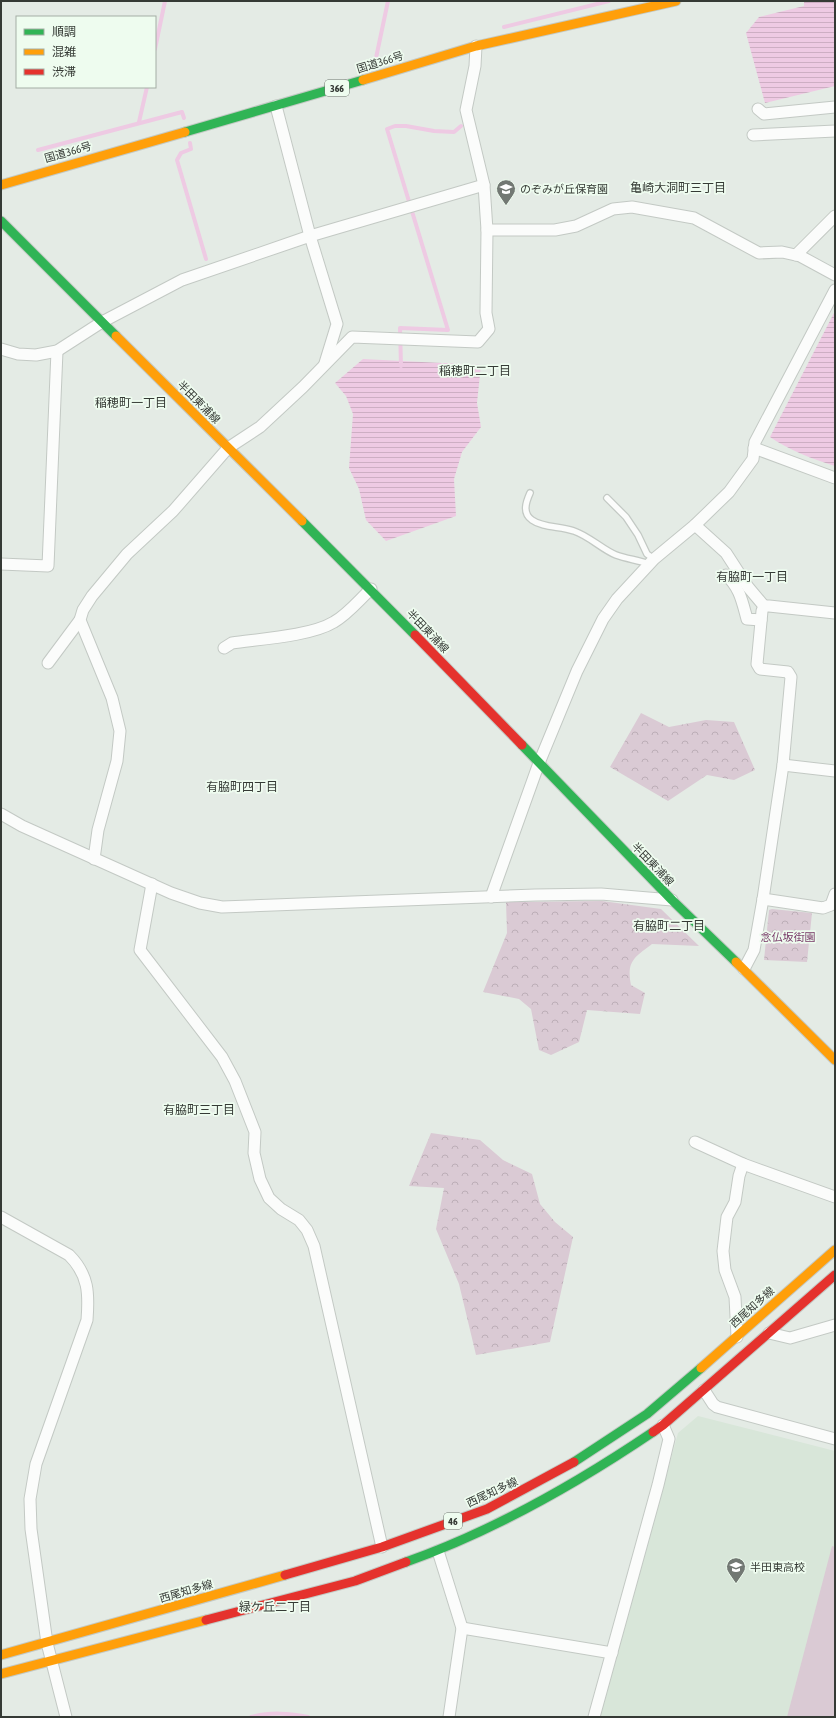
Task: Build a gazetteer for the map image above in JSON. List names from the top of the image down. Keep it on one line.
{"streets":{"main road":["国道366号","366","半田東浦線","西尾知多線","46"]},"districts":["亀崎大洞町三丁目","稲穂町二丁目","稲穂町一丁目","有脇町一丁目","有脇町四丁目","有脇町二丁目","有脇町三丁目","緑ケ丘二丁目"],"parks":["念仏坂街園"],"places":{"school or university":["のぞみが丘保育園","半田東高校"]},"legend":["順調","混雑","渋滞"]}
